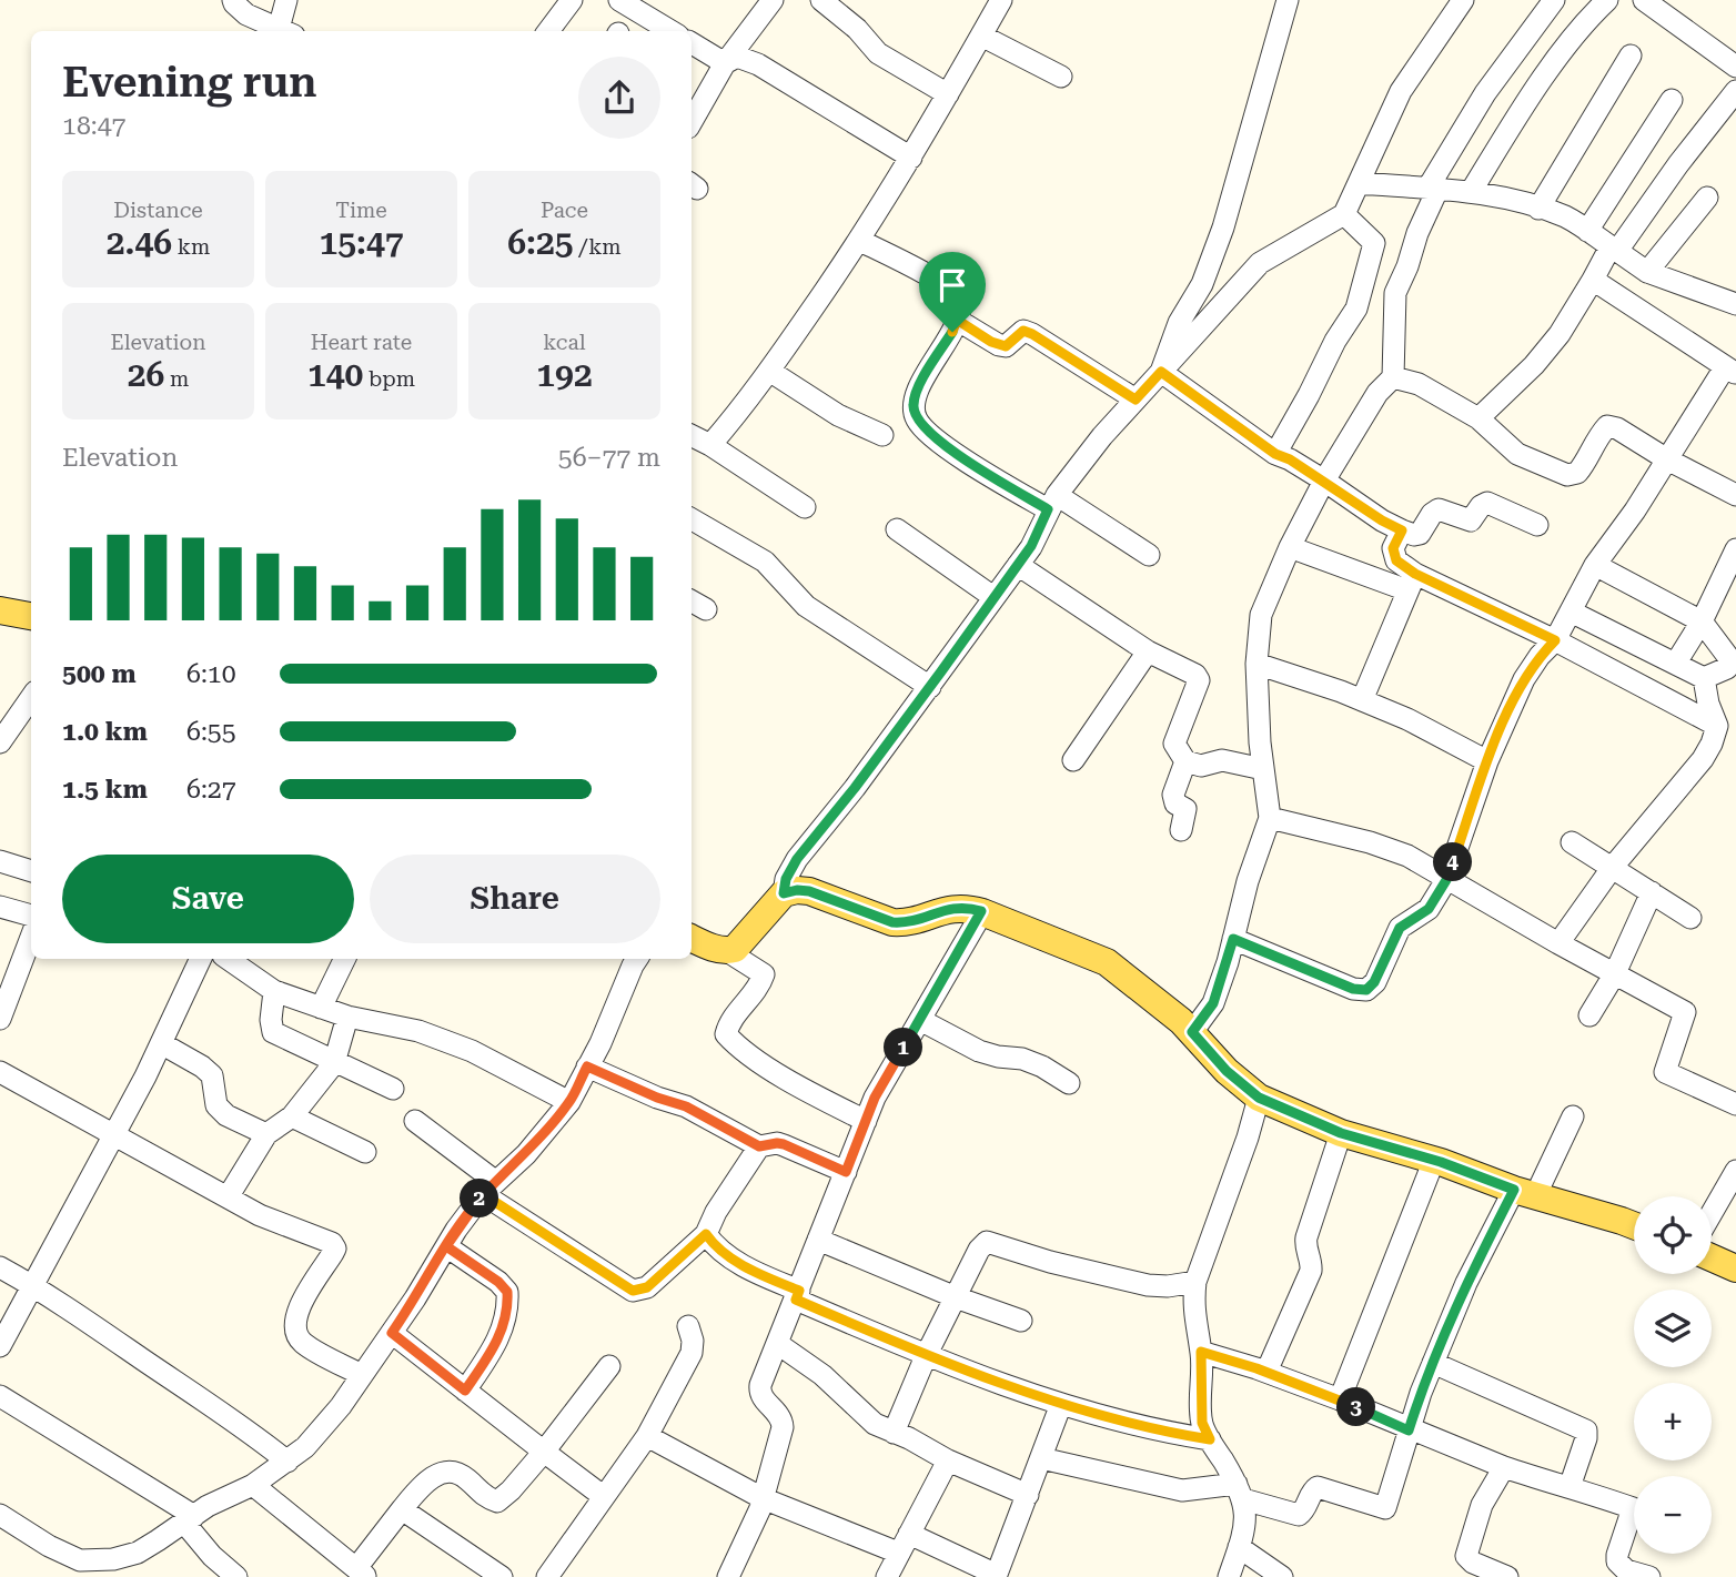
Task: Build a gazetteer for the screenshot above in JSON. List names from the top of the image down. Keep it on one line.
{"page":{"heading":["Evening run","18:47"],"stats":[["Distance","2.46 km"],["Time","15:47"],["Pace","6:25 /km"],["Elevation","26 m"],["Heart rate","140 bpm"],["kcal","192"]],"chart":["Elevation","56–77 m"],"list":[{"name":"500 m","note":"6:10"},{"name":"1.0 km","note":"6:55"},{"name":"1.5 km","note":"6:27"}],"buttons":["Save","Share"],"pins":["4","1","2","3"],"map_buttons":["+","−"]}}
